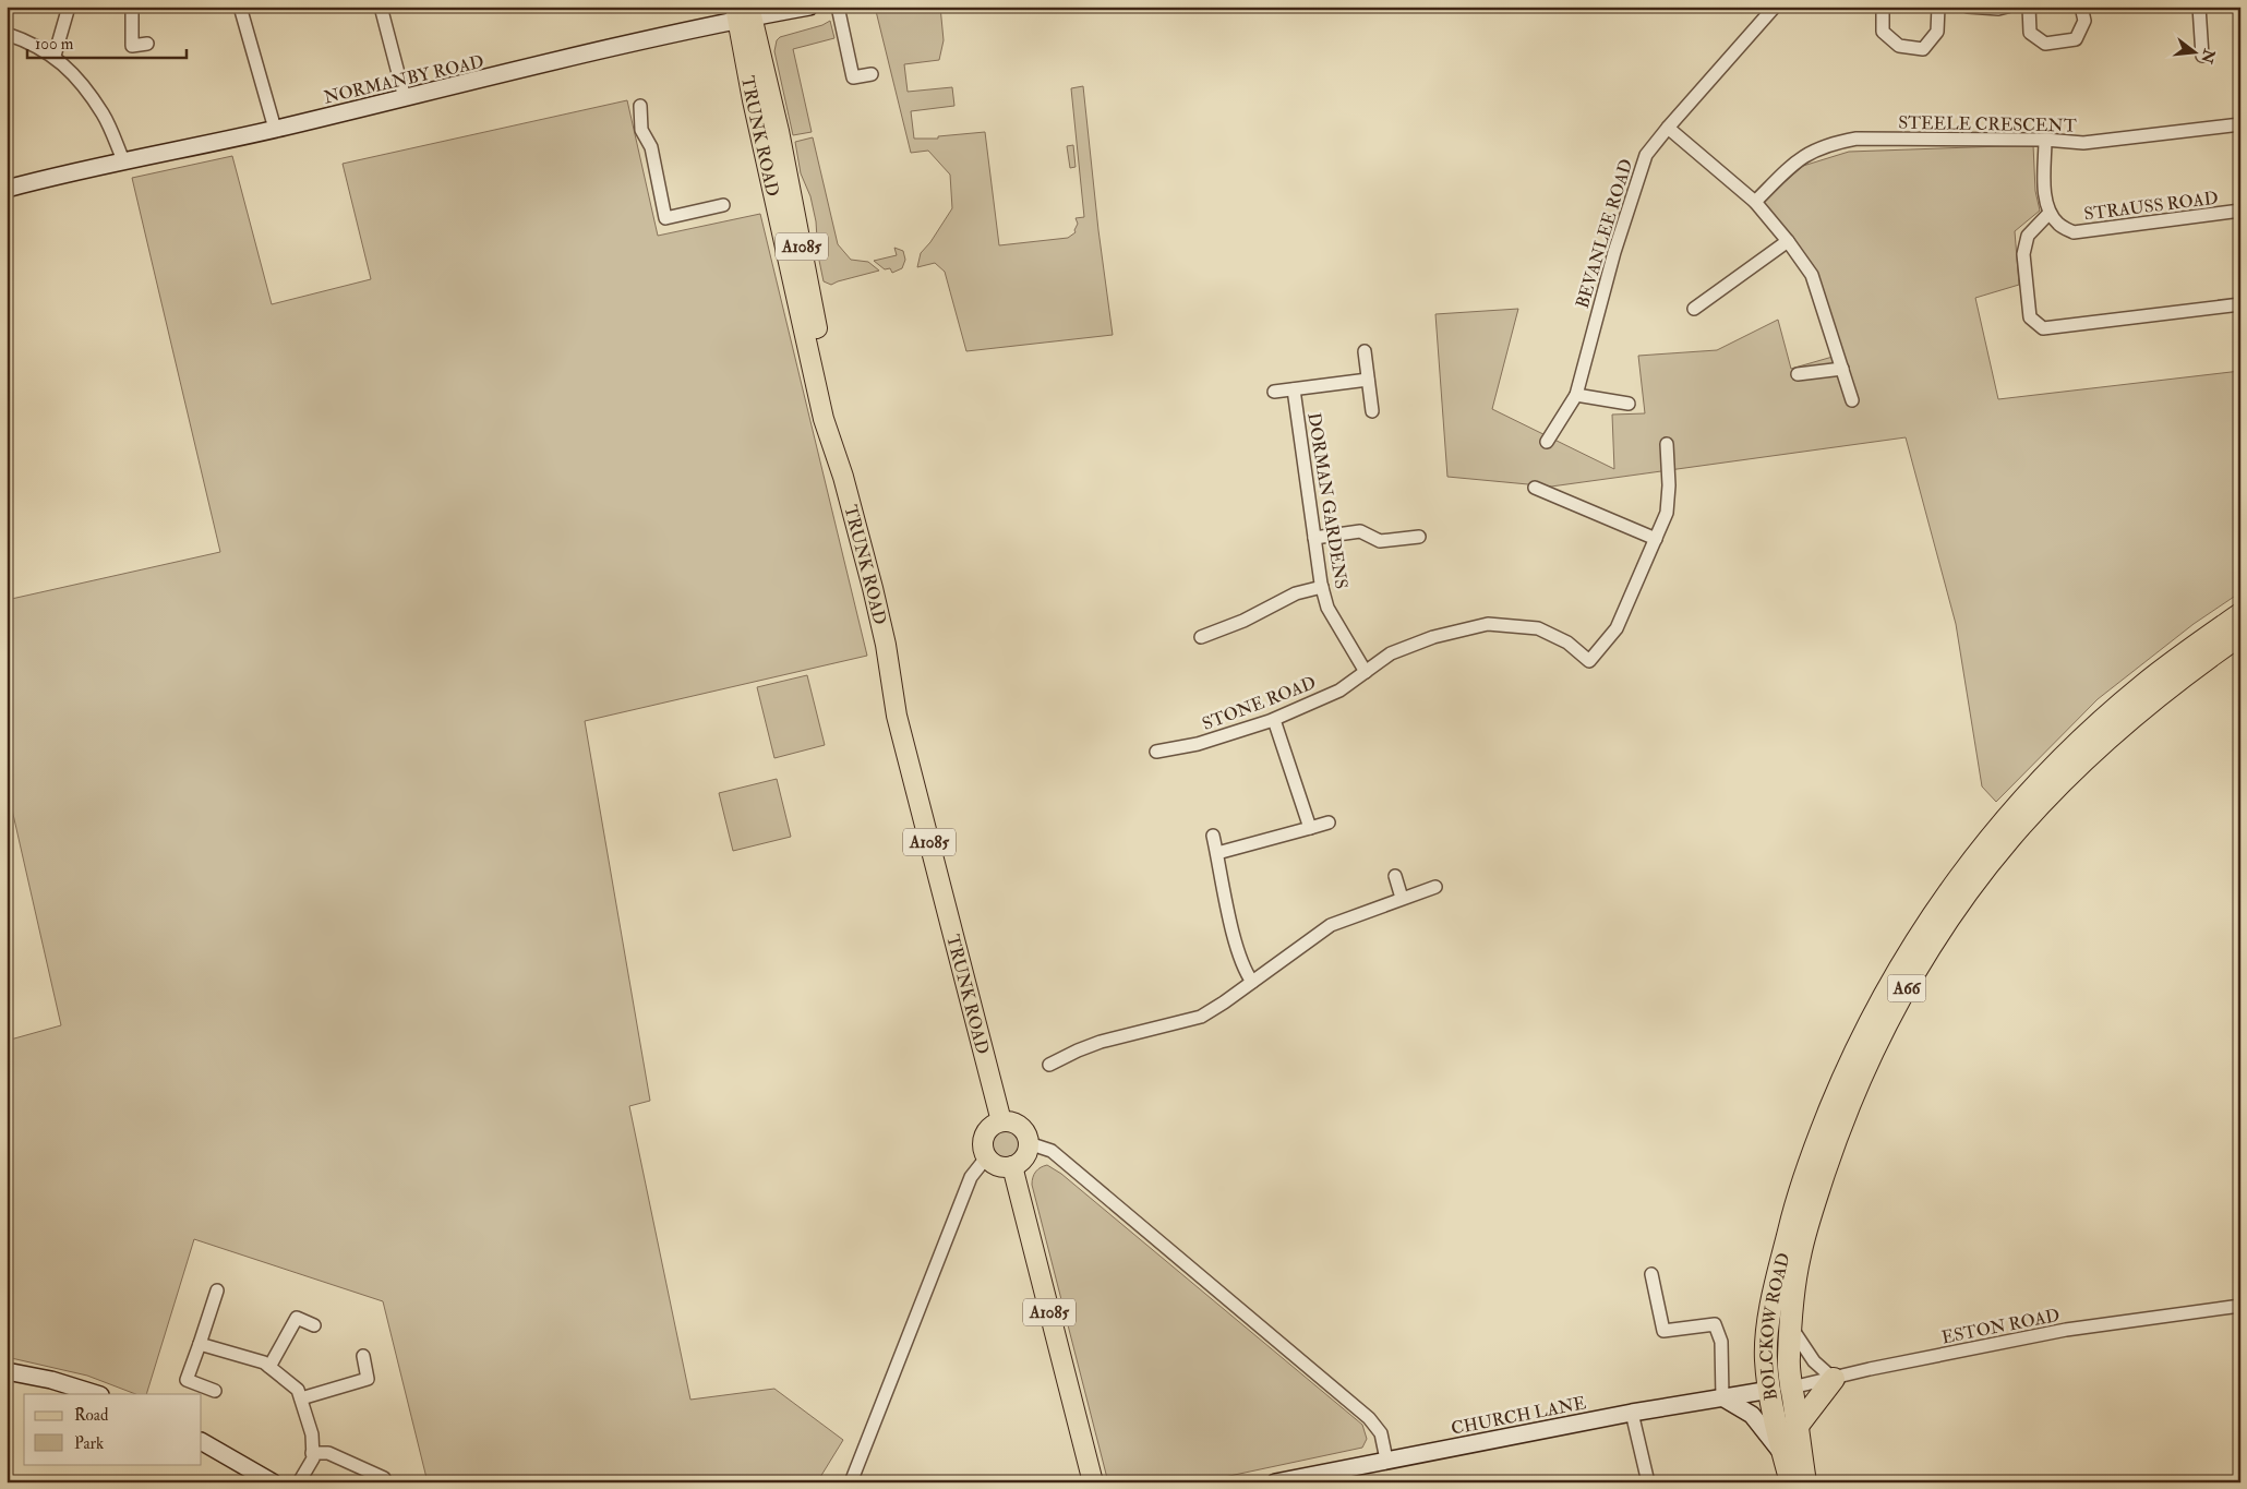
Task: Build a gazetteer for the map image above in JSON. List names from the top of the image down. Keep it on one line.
{"streets":{"highway":["A66","BOLCKOW ROAD"],"main road":["TRUNK ROAD","A1085"],"street":["NORMANBY ROAD","STEELE CRESCENT","STRAUSS ROAD","BEVANLEE ROAD","DORMAN GARDENS","STONE ROAD","ESTON ROAD","CHURCH LANE"]},"crossings":[["NORMANBY ROAD","TRUNK ROAD"],["TRUNK ROAD","A1085"],["DORMAN GARDENS","STONE ROAD"],["A66","ESTON ROAD"],["A66","BOLCKOW ROAD"],["A66","CHURCH LANE"],["ESTON ROAD","BOLCKOW ROAD"],["ESTON ROAD","CHURCH LANE"],["BOLCKOW ROAD","CHURCH LANE"]],"legend":["Road","Park"],"scale_bar":"100 m","north":"right"}
